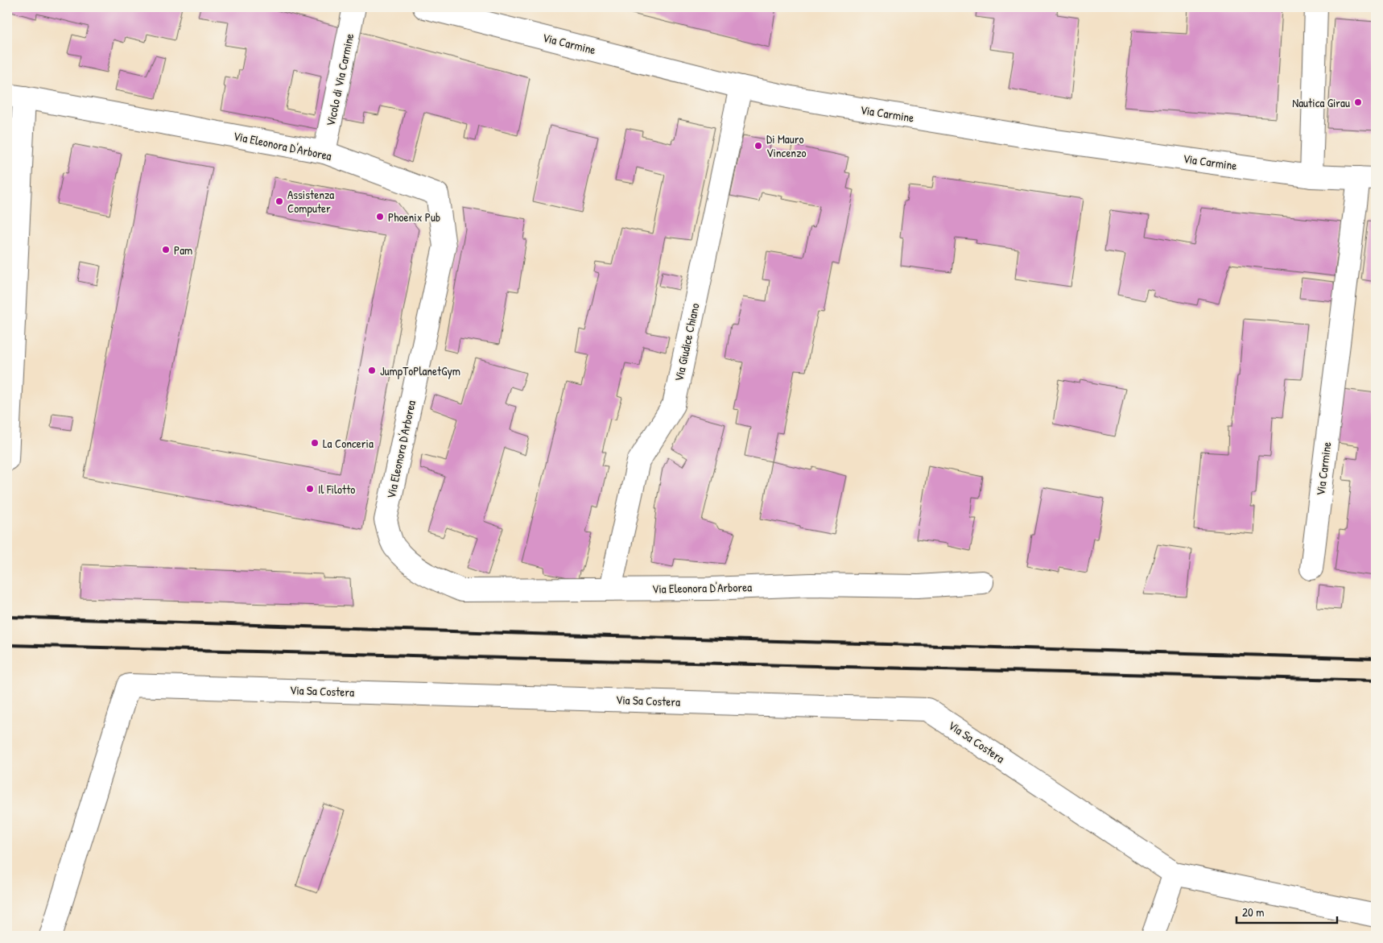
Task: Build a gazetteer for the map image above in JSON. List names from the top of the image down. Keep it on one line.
{"streets":{"street":["Via Carmine","Vicolo di Via Carmine","Via Eleonora D'Arborea","Via Giudice Chiano","Via Sa Costera"]},"crossings":[["Via Carmine","Via Giudice Chiano"],["Vicolo di Via Carmine","Via Eleonora D'Arborea"],["Via Eleonora D'Arborea","Via Giudice Chiano"]],"places":["Nautica Girau","Di Mauro Vincenzo","Assistenza Computer","Phoenix Pub","Pam","JumpToPlanetGym","La Conceria","Il Filotto"],"scale_bar":"20 m"}
